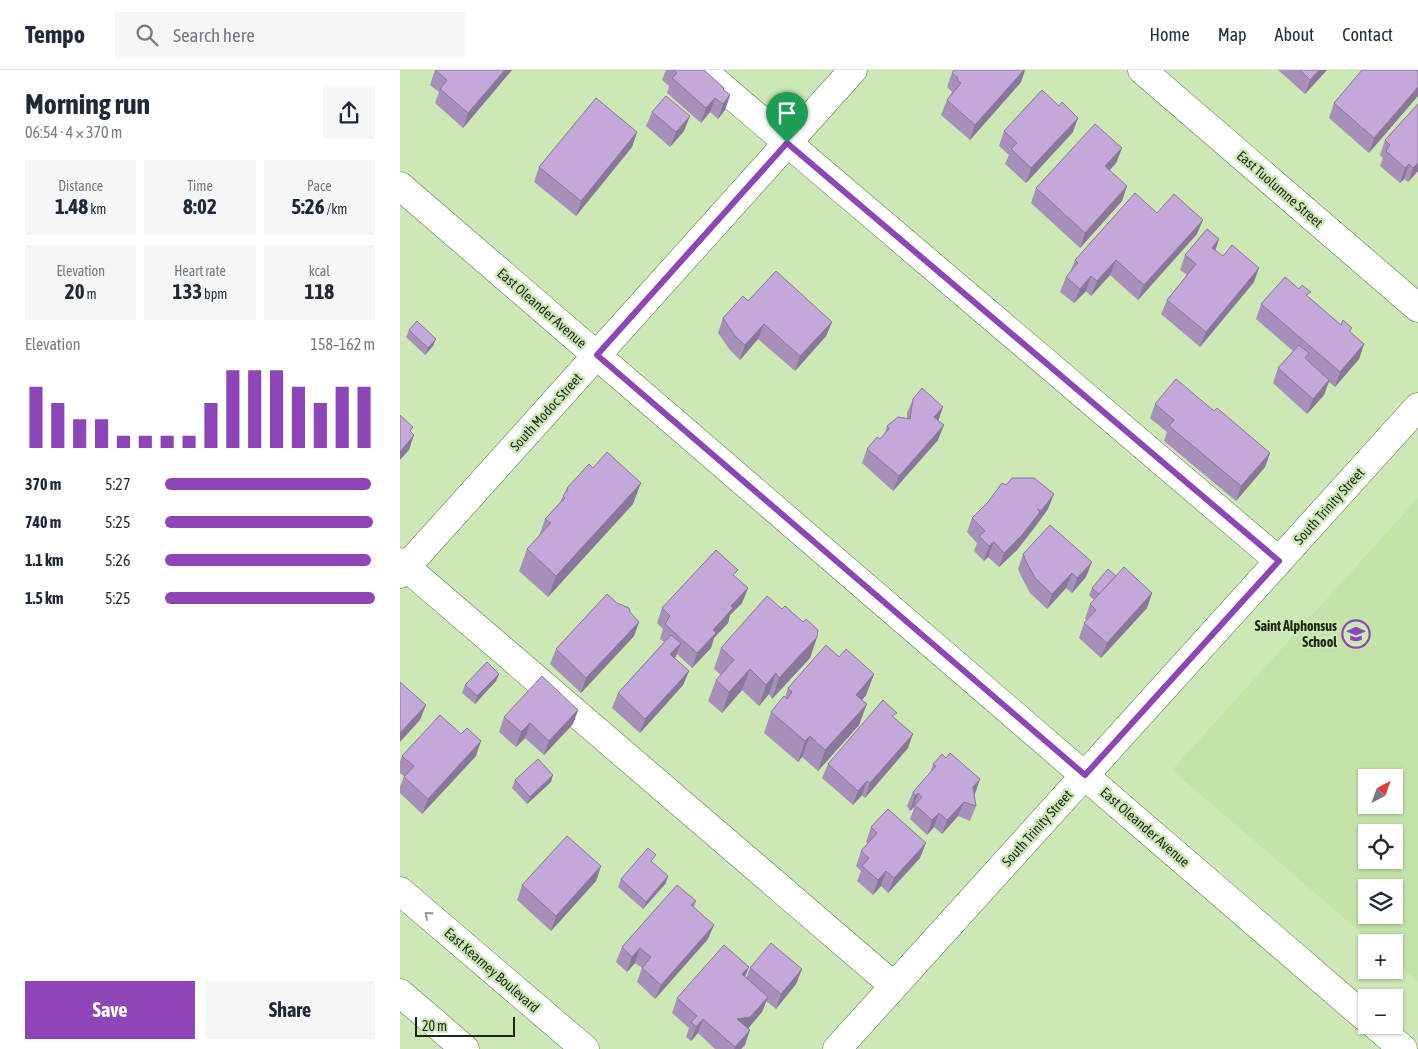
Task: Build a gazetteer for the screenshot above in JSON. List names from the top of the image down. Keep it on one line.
{"streets":{"street":["East Tuolumne Street","East Oleander Avenue","South Modoc Street","South Trinity Street","East Kearney Boulevard"]},"crossings":[["East Oleander Avenue","South Modoc Street"],["East Oleander Avenue","South Trinity Street"]],"places":{"school or university":["Saint Alphonsus School"]},"scale_bar":"20 m","north":"top right","page":{"header":"Tempo","search":"Search here","nav":["Home","Map","About","Contact"],"heading":["Morning run","06:54 · 4 × 370 m"],"stats":[["Distance","1.48 km"],["Time","8:02"],["Pace","5:26 /km"],["Elevation","20 m"],["Heart rate","133 bpm"],["kcal","118"]],"chart":["Elevation","158–162 m"],"list":[{"name":"370 m","note":"5:27"},{"name":"740 m","note":"5:25"},{"name":"1.1 km","note":"5:26"},{"name":"1.5 km","note":"5:25"}],"map_buttons":["+","−"],"buttons":["Save","Share"],"scale":"20 m"}}
